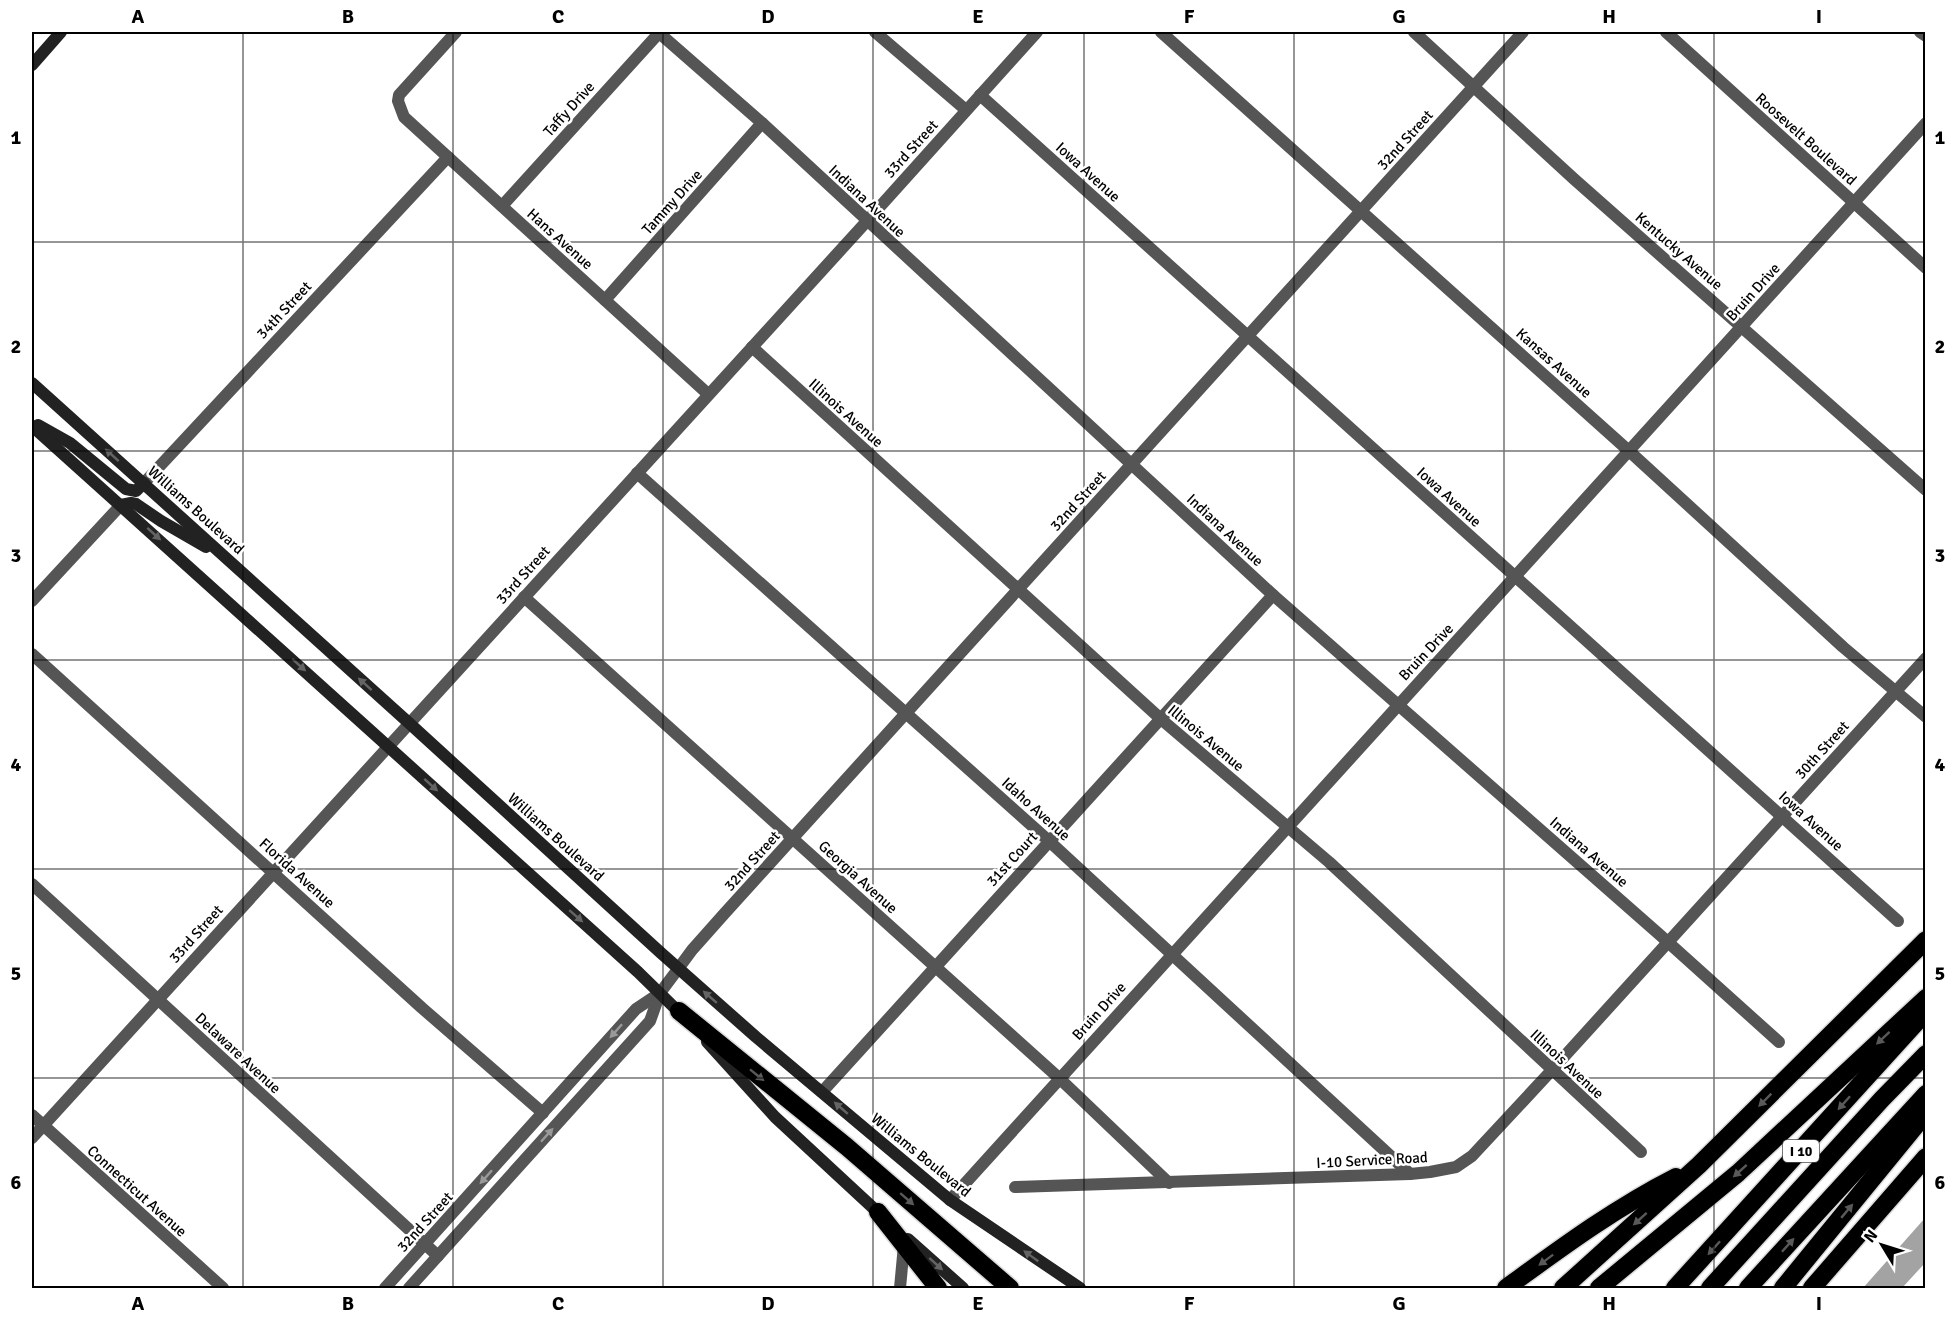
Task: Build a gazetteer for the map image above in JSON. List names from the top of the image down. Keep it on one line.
{"streets":{"highway":["I 10"],"main road":["Williams Boulevard"],"street":["Taffy Drive","Roosevelt Boulevard","32nd Street","33rd Street","Iowa Avenue","Indiana Avenue","Tammy Drive","Hans Avenue","Kentucky Avenue","Bruin Drive","34th Street","Kansas Avenue","Illinois Avenue","30th Street","Idaho Avenue","31st Court","Florida Avenue","Georgia Avenue","Delaware Avenue","I-10 Service Road","Connecticut Avenue"]},"crossings":[["Taffy Drive","Indiana Avenue"],["Taffy Drive","Hans Avenue"],["Roosevelt Boulevard","Bruin Drive"],["32nd Street","Iowa Avenue"],["32nd Street","Indiana Avenue"],["32nd Street","Kentucky Avenue"],["32nd Street","Kansas Avenue"],["32nd Street","Illinois Avenue"],["32nd Street","Williams Boulevard"],["32nd Street","Idaho Avenue"],["32nd Street","Florida Avenue"],["32nd Street","Georgia Avenue"],["32nd Street","Delaware Avenue"],["33rd Street","Iowa Avenue"],["33rd Street","Indiana Avenue"],["33rd Street","Hans Avenue"],["33rd Street","Illinois Avenue"],["33rd Street","Williams Boulevard"],["33rd Street","Idaho Avenue"],["33rd Street","Florida Avenue"],["33rd Street","Georgia Avenue"],["33rd Street","Delaware Avenue"],["33rd Street","Connecticut Avenue"],["Iowa Avenue","Bruin Drive"],["Iowa Avenue","30th Street"],["Indiana Avenue","Tammy Drive"],["Indiana Avenue","Bruin Drive"],["Indiana Avenue","30th Street"],["Indiana Avenue","31st Court"],["Indiana Avenue","I-10 Service Road"],["Tammy Drive","Hans Avenue"],["Hans Avenue","34th Street"],["Kentucky Avenue","Bruin Drive"],["Bruin Drive","Kansas Avenue"],["Bruin Drive","Illinois Avenue"],["Bruin Drive","Williams Boulevard"],["Bruin Drive","Idaho Avenue"],["Bruin Drive","Georgia Avenue"],["34th Street","Williams Boulevard"],["Kansas Avenue","30th Street"],["Illinois Avenue","31st Court"],["Illinois Avenue","I-10 Service Road"],["Williams Boulevard","31st Court"],["30th Street","I-10 Service Road"],["Idaho Avenue","31st Court"],["Idaho Avenue","I-10 Service Road"],["31st Court","Georgia Avenue"],["Georgia Avenue","I-10 Service Road"]],"north":"top left","grid":{"columns":["A","B","C","D","E","F","G","H","I"],"rows":["1","2","3","4","5","6"]}}
